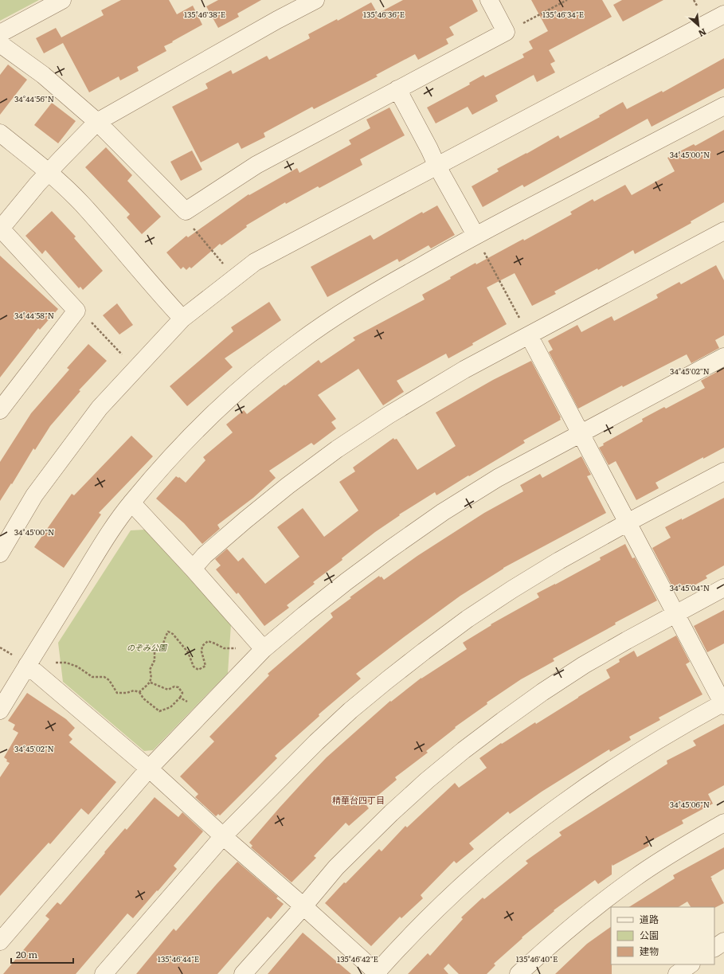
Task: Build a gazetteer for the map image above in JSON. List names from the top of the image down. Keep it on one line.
{"districts":["精華台四丁目"],"parks":["のぞみ公園"],"legend":["道路","公園","建物"],"scale_bar":"20 m","north":"bottom right","coordinates":["135°46'38\"E","135°46'36\"E","135°46'34\"E","34°44'56\"N","34°45'00\"N","34°44'58\"N","34°45'02\"N","34°45'04\"N","34°45'06\"N","135°46'44\"E","135°46'42\"E","135°46'40\"E"]}
